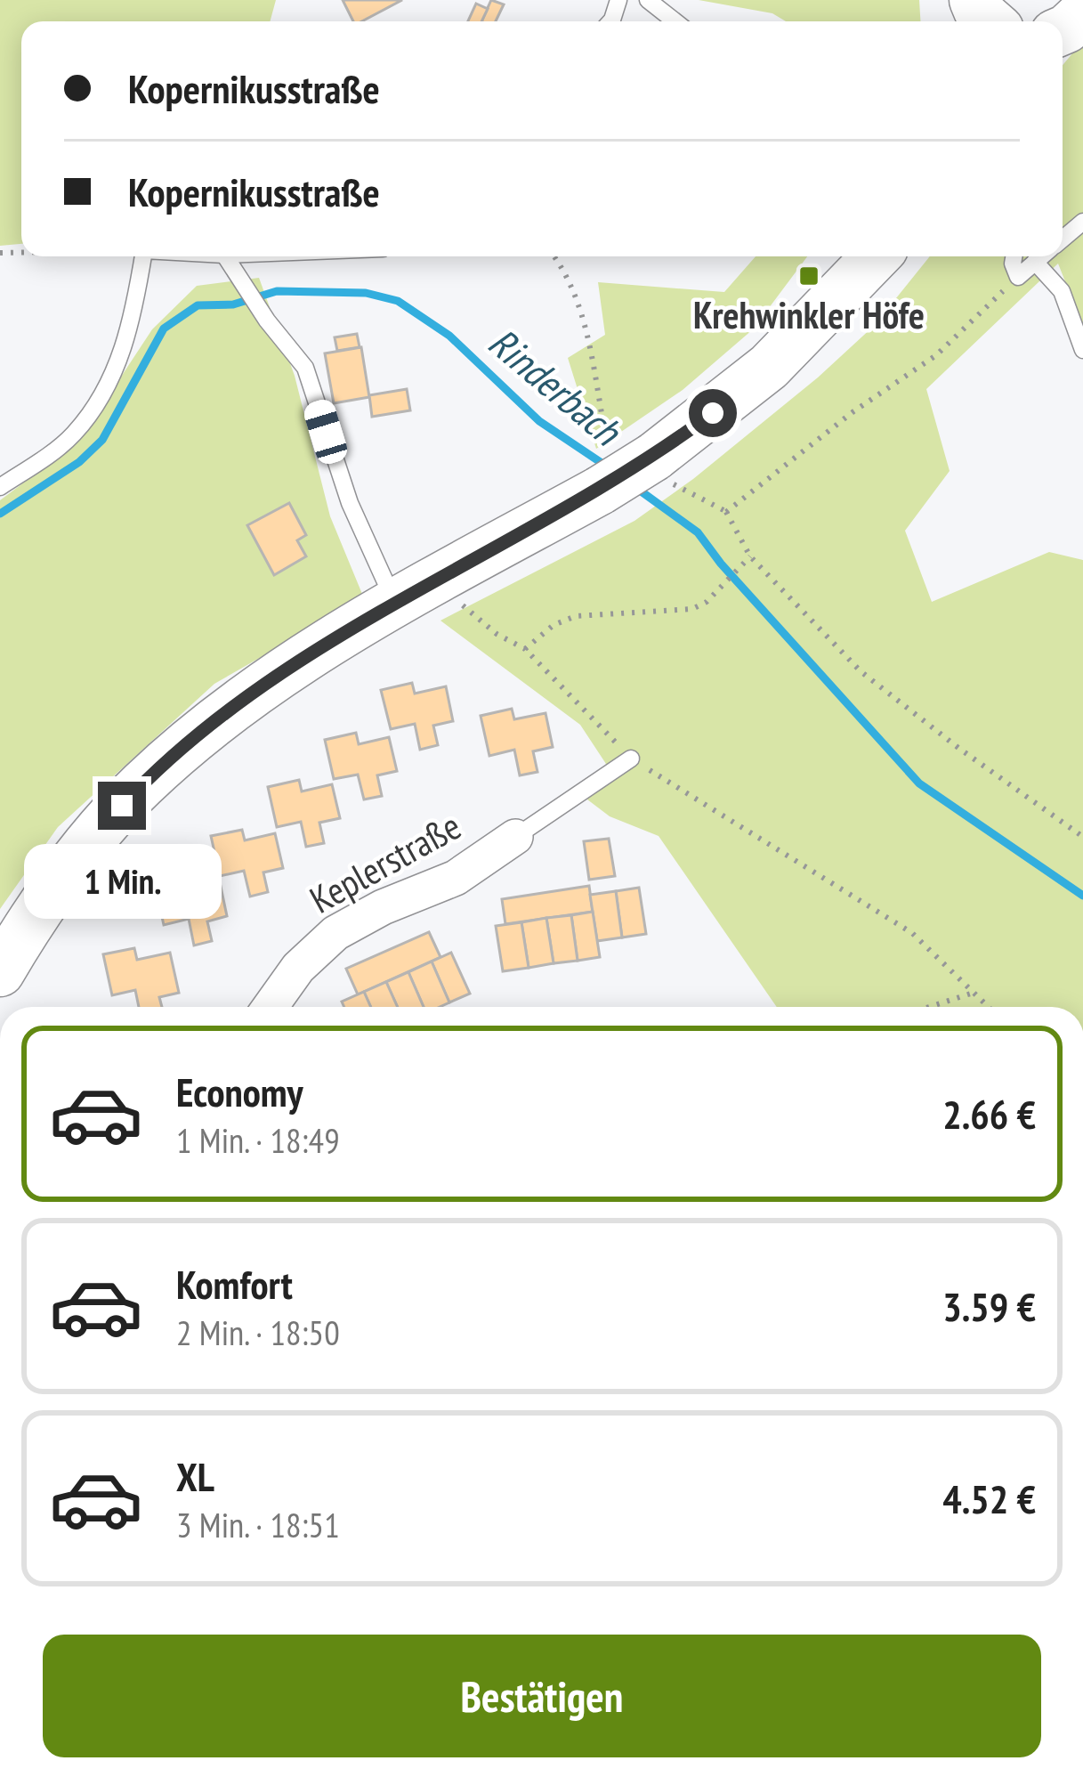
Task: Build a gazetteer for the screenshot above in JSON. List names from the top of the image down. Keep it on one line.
{"streets":{"street":["Keplerstraße"]},"water":["Rinderbach"],"places":{"transit":["Krehwinkler Höfe"]},"page":{"banner":["Kopernikusstraße","Kopernikusstraße"],"bubble":"1 Min.","list":[{"name":"Economy","note":"1 Min. · 18:49","value":"2.66 €"},{"name":"Komfort","note":"2 Min. · 18:50","value":"3.59 €"},{"name":"XL","note":"3 Min. · 18:51","value":"4.52 €"}],"buttons":"Bestätigen"}}
